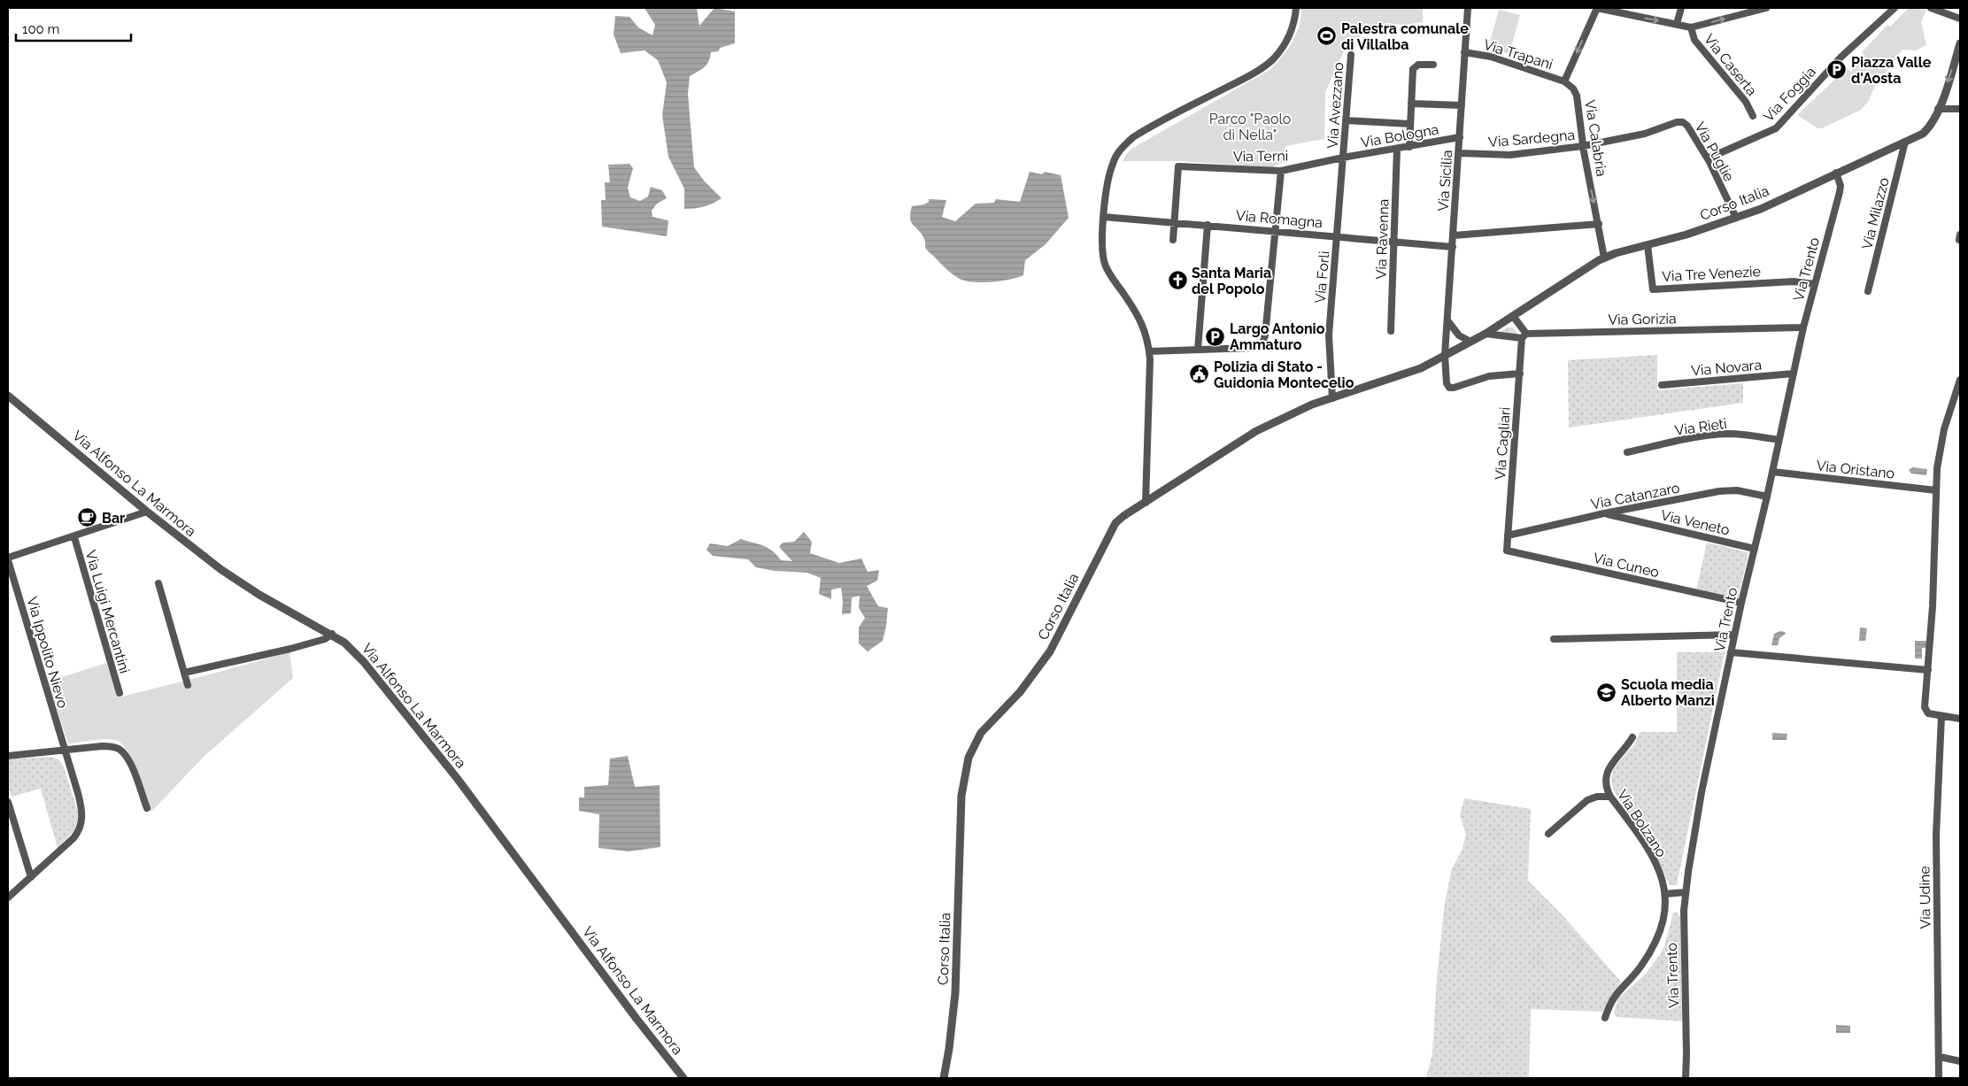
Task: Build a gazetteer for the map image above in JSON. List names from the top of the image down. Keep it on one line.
{"streets":{"street":["Via Trapani","Via Caserta","Via Foggia","Via Avezzano","Via Bologna","Via Sardegna","Via Calabria","Via Puglie","Via Terni","Via Sicilia","Corso Italia","Via Milazzo","Via Romagna","Via Ravenna","Via Trento","Via Tre Venezie","Via Forlì","Via Gorizia","Via Novara","Via Rieti","Via Cagliari","Via Oristano","Via Alfonso La Marmora","Via Catanzaro","Via Veneto","Via Cuneo","Via Luigi Mercantini","Via Ippolito Nievo","Via Bolzano","Via Udine"]},"crossings":[["Via Trapani","Via Calabria"],["Via Trapani","Via Sicilia"],["Via Foggia","Via Puglie"],["Via Avezzano","Via Bologna"],["Via Avezzano","Via Terni"],["Via Avezzano","Via Forlì"],["Via Bologna","Via Terni"],["Via Bologna","Via Sicilia"],["Via Bologna","Via Ravenna"],["Via Bologna","Via Forlì"],["Via Sardegna","Via Calabria"],["Via Sardegna","Via Puglie"],["Via Sardegna","Via Sicilia"],["Via Calabria","Corso Italia"],["Via Puglie","Corso Italia"],["Via Terni","Via Romagna"],["Via Terni","Via Forlì"],["Via Sicilia","Corso Italia"],["Via Sicilia","Via Romagna"],["Via Sicilia","Via Cagliari"],["Corso Italia","Via Milazzo"],["Corso Italia","Via Trento"],["Corso Italia","Via Tre Venezie"],["Corso Italia","Via Forlì"],["Corso Italia","Via Gorizia"],["Via Romagna","Via Ravenna"],["Via Romagna","Via Forlì"],["Via Trento","Via Tre Venezie"],["Via Trento","Via Gorizia"],["Via Trento","Via Novara"],["Via Trento","Via Rieti"],["Via Trento","Via Oristano"],["Via Trento","Via Catanzaro"],["Via Trento","Via Veneto"],["Via Trento","Via Cuneo"],["Via Gorizia","Via Cagliari"],["Via Cagliari","Via Catanzaro"],["Via Cagliari","Via Cuneo"],["Via Catanzaro","Via Veneto"]],"one_way":["Via Calabria"],"parks":["Parco \"Paolo di Nella\""],"places":{"sports":["Palestra comunale di Villalba"],"parking":["Piazza Valle d'Aosta","Largo Antonio Ammaturo"],"church":["Santa Maria del Popolo"],"public building":["Polizia di Stato - Guidonia Montecelio"],"cafe":["Bar"],"school or university":["Scuola media Alberto Manzi"]},"scale_bar":"100 m"}
